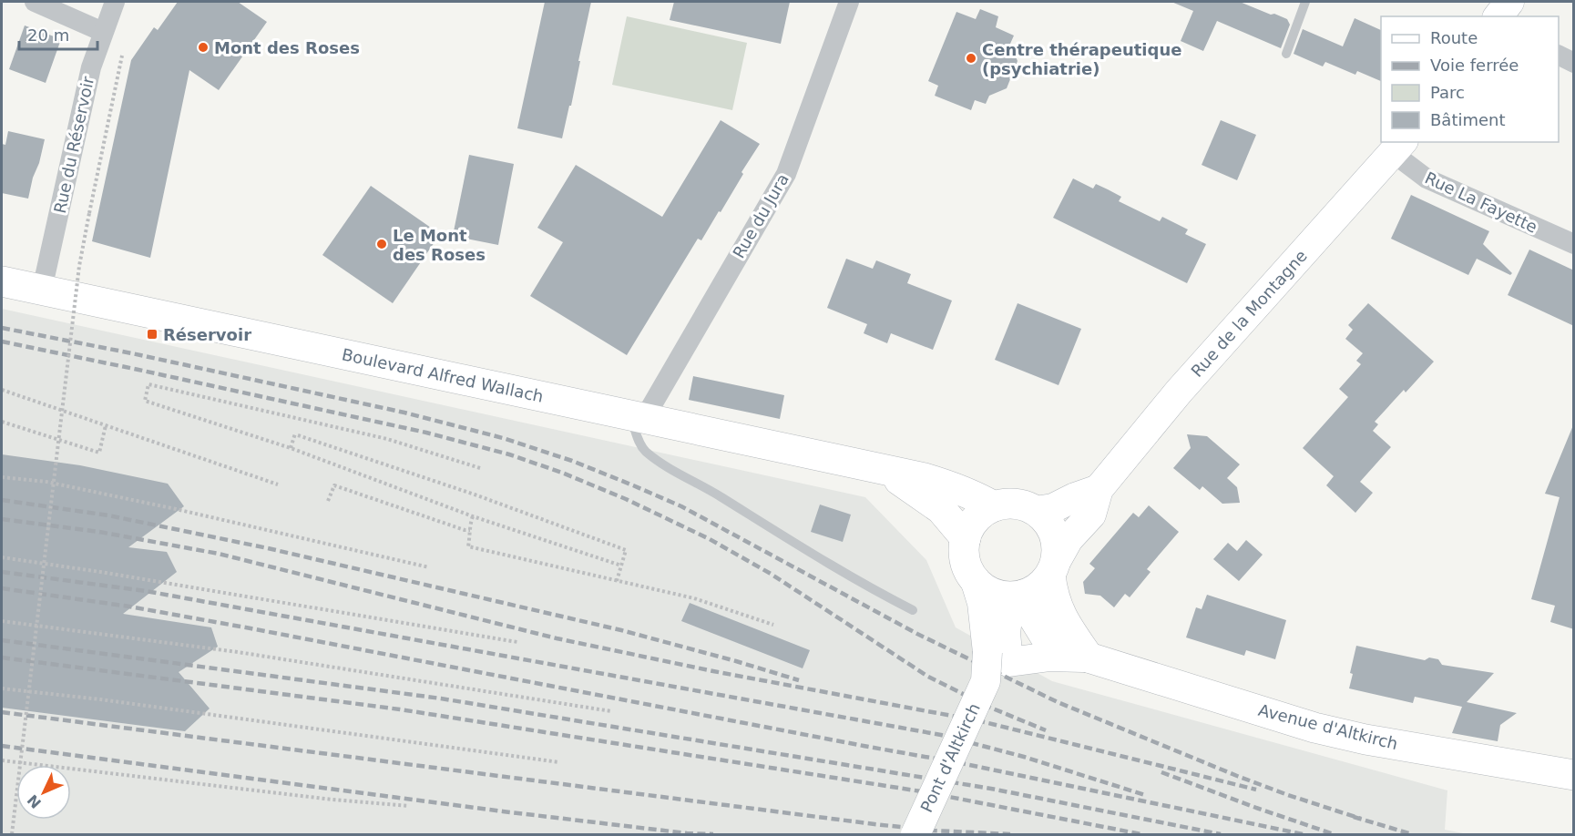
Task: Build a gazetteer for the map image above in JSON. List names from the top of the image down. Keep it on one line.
{"streets":{"main road":["Rue de la Montagne","Boulevard Alfred Wallach","Avenue d'Altkirch","Pont d'Altkirch"],"street":["Rue du Réservoir","Rue La Fayette","Rue du Jura"]},"crossings":[["Rue du Réservoir","Boulevard Alfred Wallach"],["Rue La Fayette","Rue de la Montagne"],["Rue du Jura","Boulevard Alfred Wallach"],["Rue de la Montagne","Boulevard Alfred Wallach"],["Rue de la Montagne","Avenue d'Altkirch"],["Boulevard Alfred Wallach","Avenue d'Altkirch"],["Avenue d'Altkirch","Pont d'Altkirch"]],"places":{"other":["Mont des Roses","Centre thérapeutique (psychiatrie)","Le Mont des Roses"],"transit":["Réservoir"]},"legend":["Route","Voie ferrée","Parc","Bâtiment"],"scale_bar":"20 m","north":"bottom left"}
